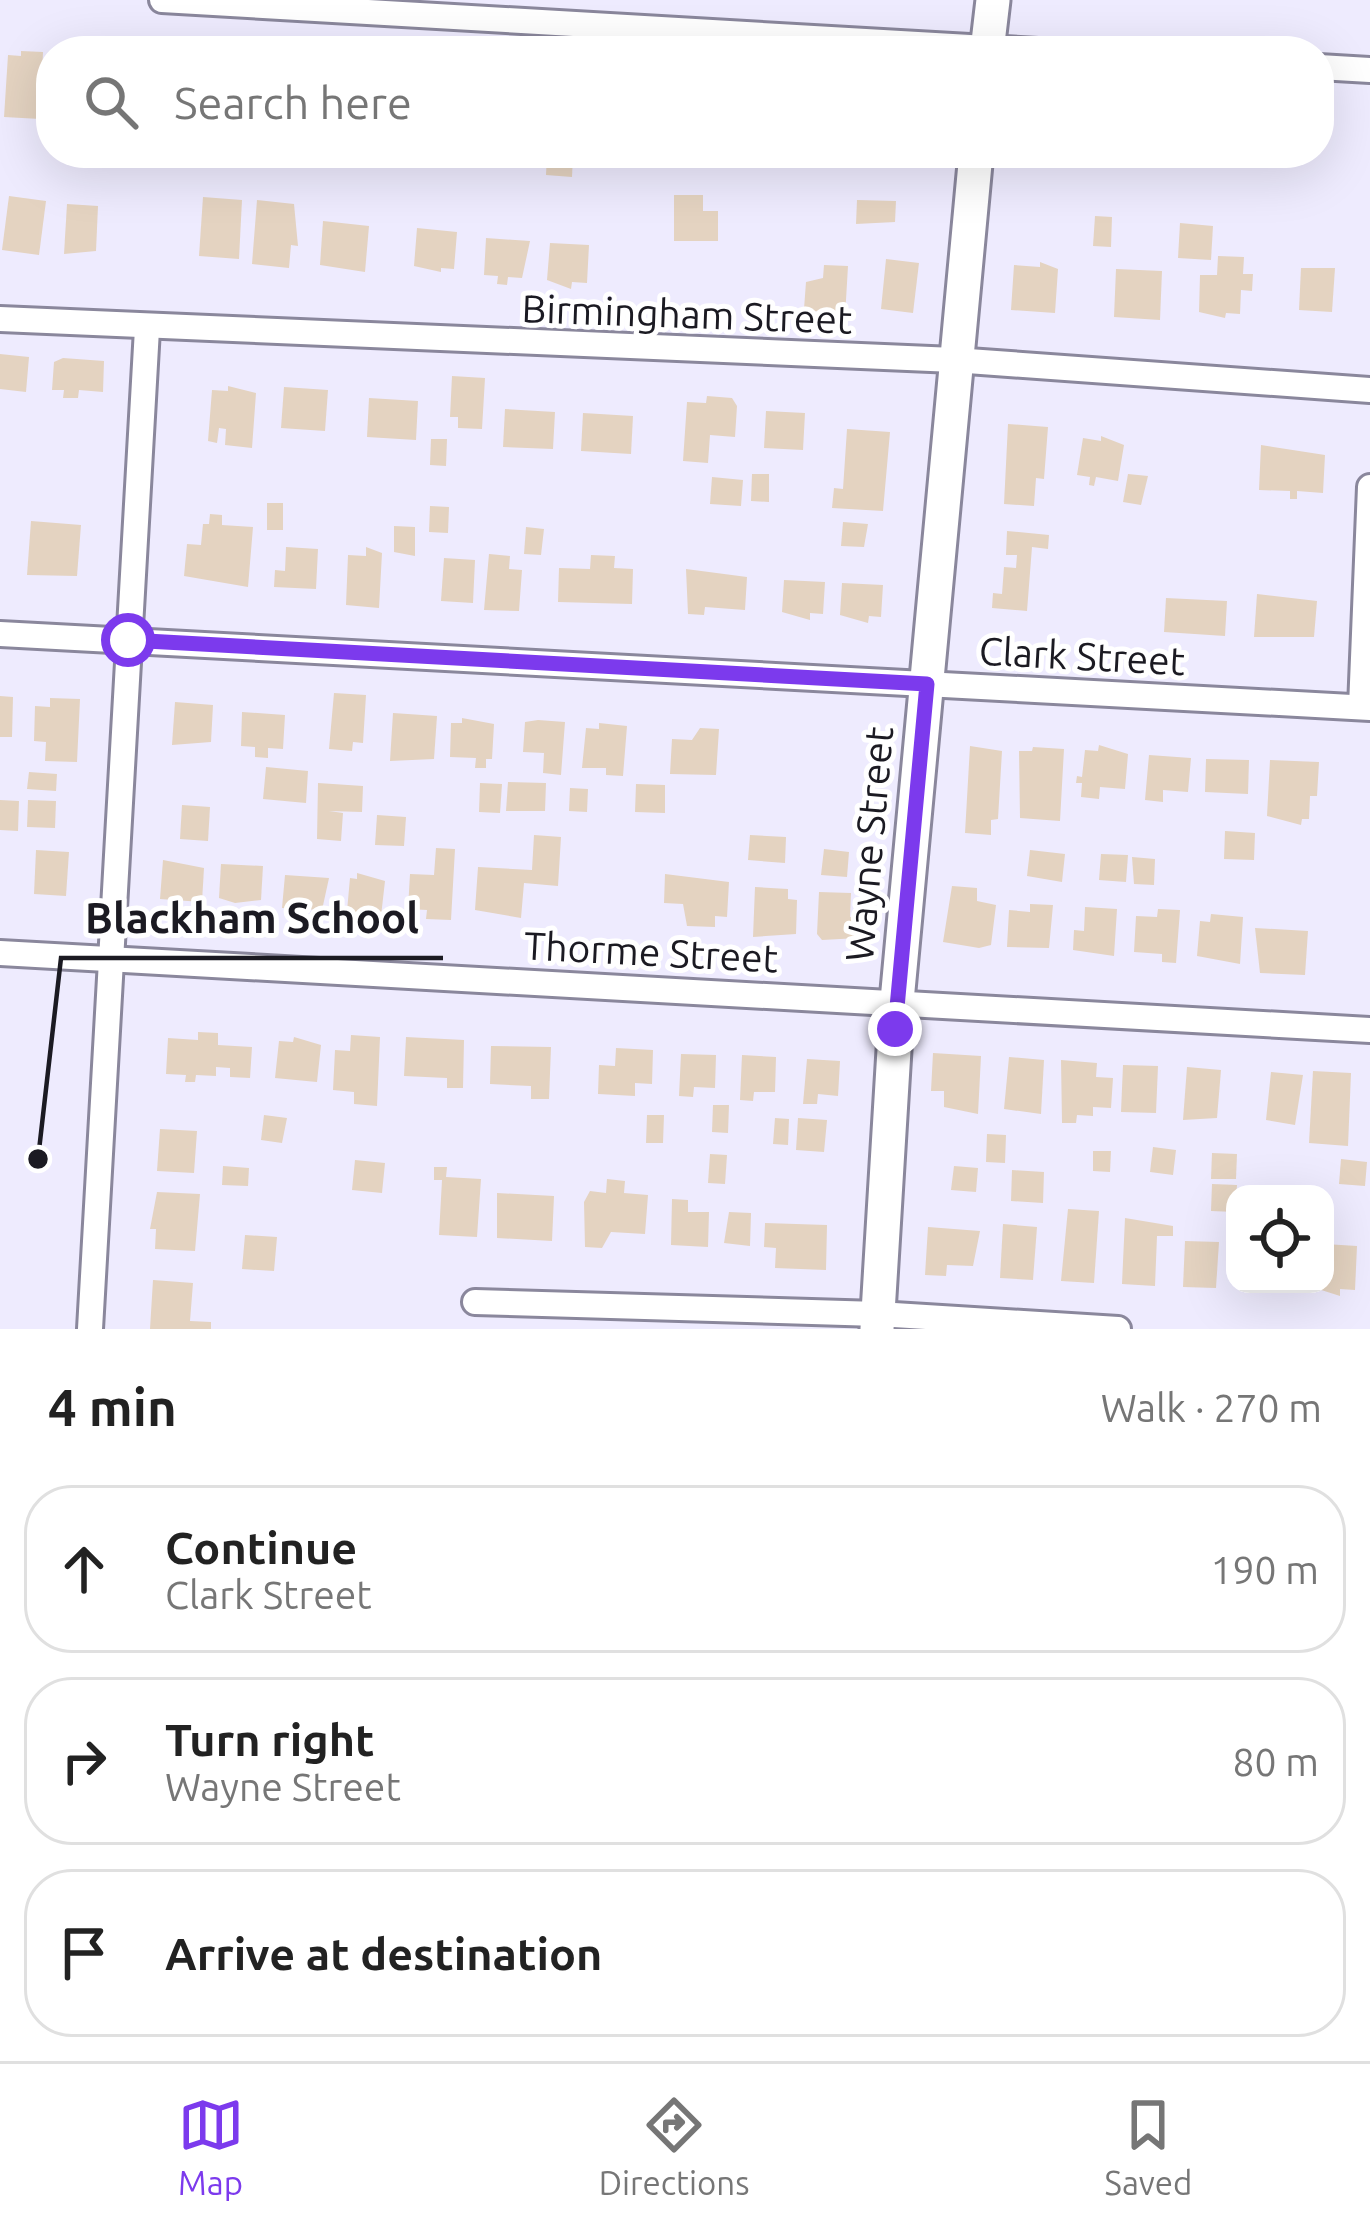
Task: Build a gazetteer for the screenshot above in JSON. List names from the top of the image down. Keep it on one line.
{"streets":{"street":["Birmingham Street","Clark Street","Wayne Street","Thorme Street"]},"crossings":[["Birmingham Street","Wayne Street"],["Clark Street","Wayne Street"],["Wayne Street","Thorme Street"]],"places":["Blackham School"],"page":{"search":"Search here","heading":["4 min","Walk · 270 m"],"list":[["Continue","Clark Street","190 m"],["Turn right","Wayne Street","80 m"],"Arrive at destination"],"nav":["Map","Directions","Saved"]}}
